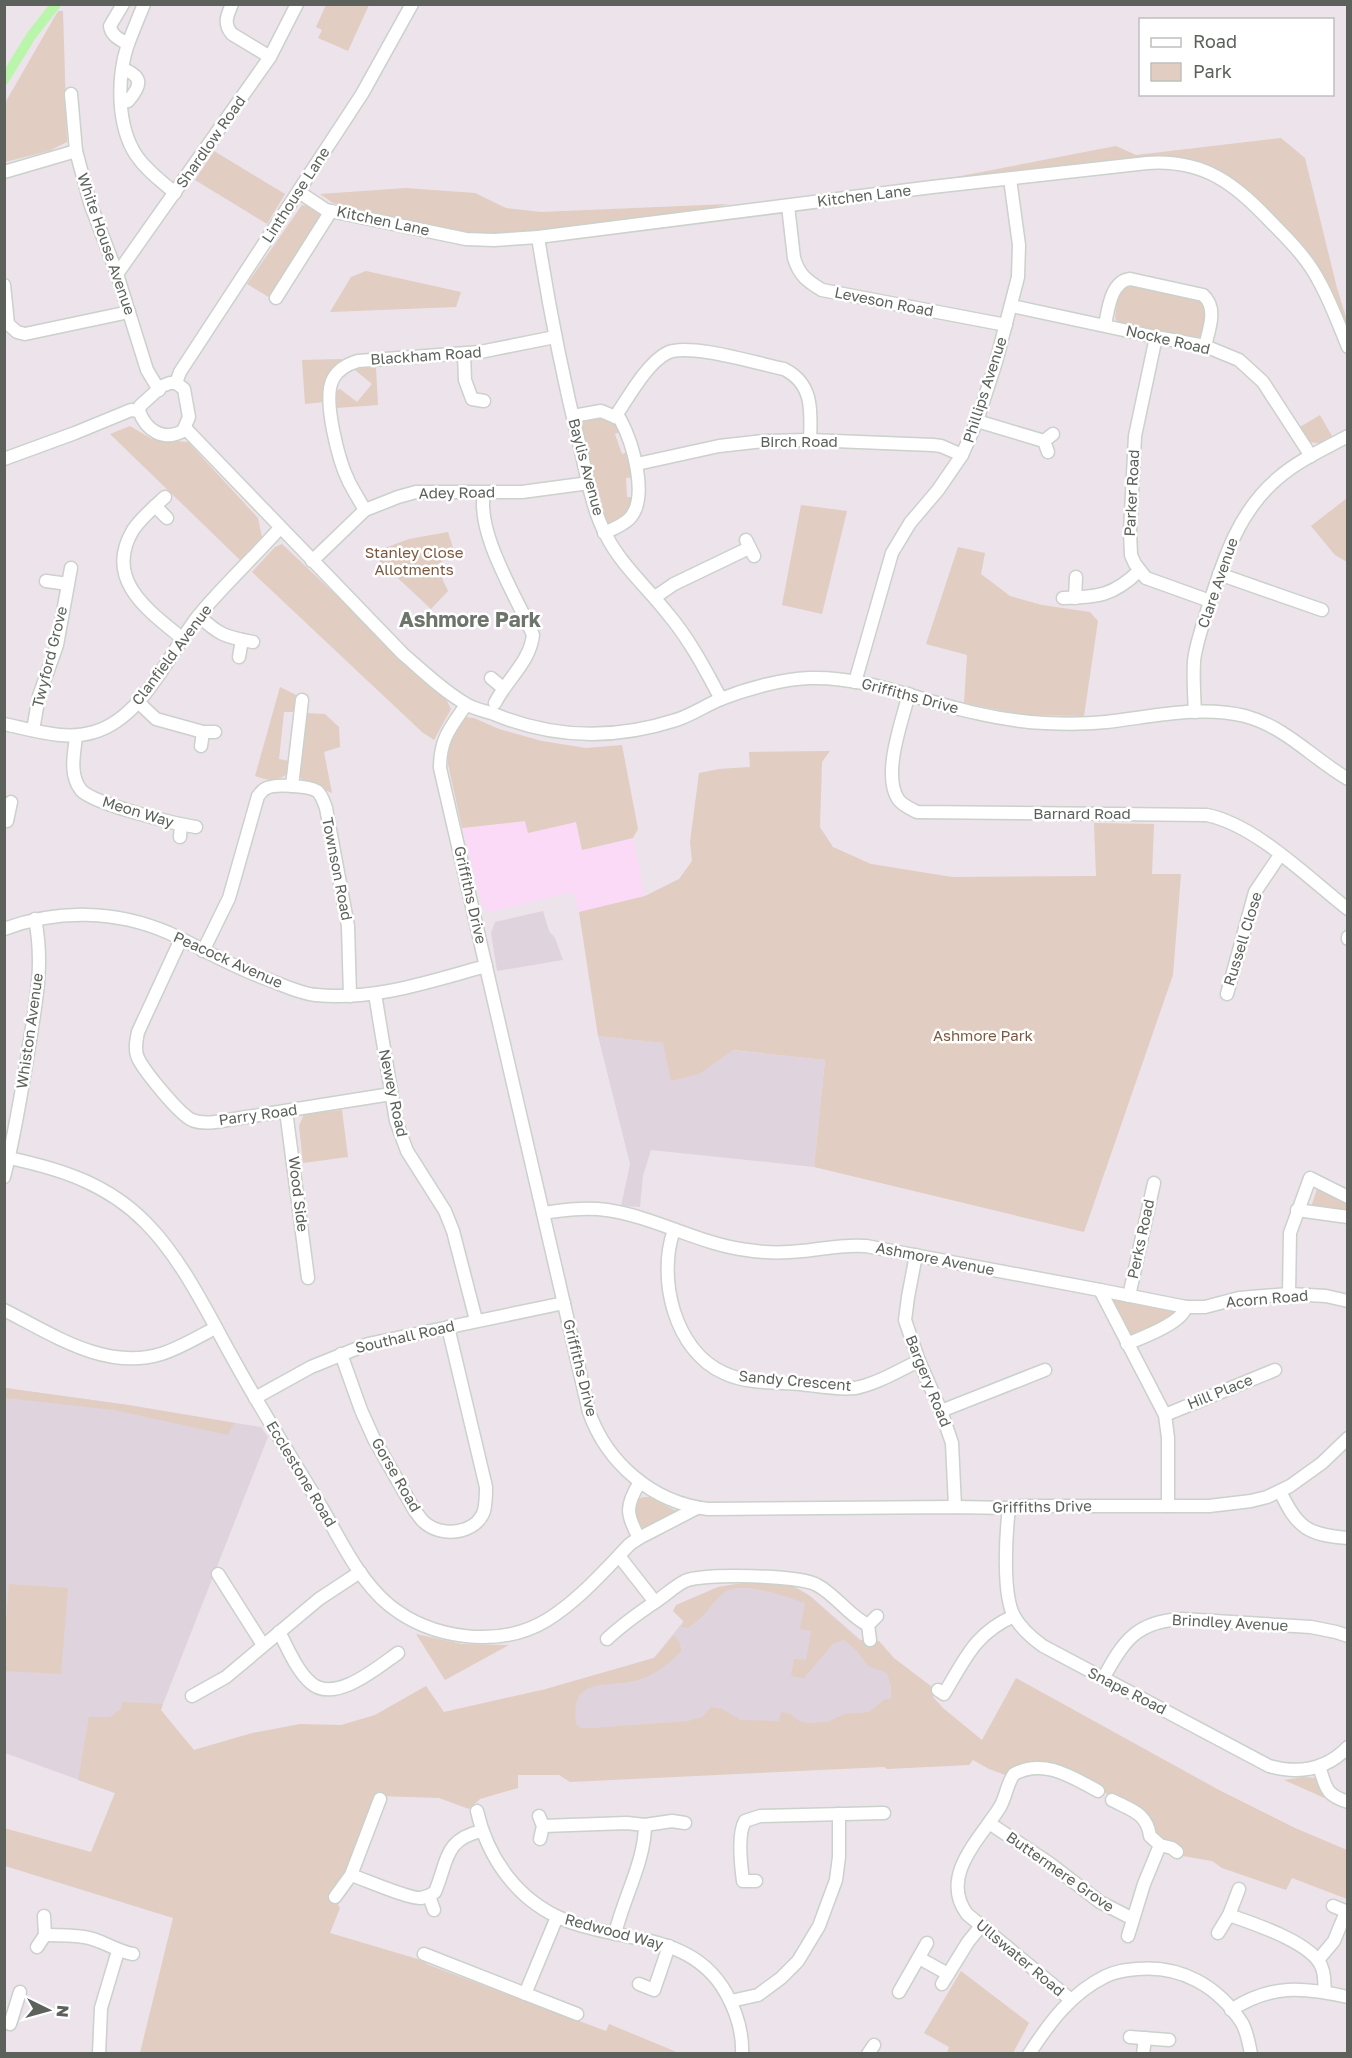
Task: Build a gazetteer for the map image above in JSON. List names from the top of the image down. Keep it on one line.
{"streets":{"street":["Shardlow Road","Linthouse Lane","Kitchen Lane","White House Avenue","Leveson Road","Nocke Road","Blackham Road","Phillips Avenue","Birch Road","Baylis Avenue","Adey Road","Parker Road","Clare Avenue","Clanfield Avenue","Twyford Grove","Griffiths Drive","Meon Way","Barnard Road","Townson Road","Russell Close","Peacock Avenue","Whiston Avenue","Newey Road","Parry Road","Wood Side","Perks Road","Ashmore Avenue","Acorn Road","Southall Road","Sandy Crescent","Bargery Road","Hill Place","Ecclestone Road","Gorse Road","Brindley Avenue","Snape Road","Buttermere Grove","Redwood Way","Ullswater Road"]},"crossings":[["Shardlow Road","White House Avenue"],["Linthouse Lane","Kitchen Lane"],["Linthouse Lane","White House Avenue"],["Linthouse Lane","Griffiths Drive"],["Kitchen Lane","Leveson Road"],["Kitchen Lane","Phillips Avenue"],["Kitchen Lane","Baylis Avenue"],["White House Avenue","Griffiths Drive"],["Leveson Road","Phillips Avenue"],["Nocke Road","Phillips Avenue"],["Nocke Road","Parker Road"],["Nocke Road","Clare Avenue"],["Blackham Road","Baylis Avenue"],["Blackham Road","Adey Road"],["Phillips Avenue","Birch Road"],["Phillips Avenue","Griffiths Drive"],["Baylis Avenue","Adey Road"],["Baylis Avenue","Griffiths Drive"],["Adey Road","Griffiths Drive"],["Clare Avenue","Griffiths Drive"],["Clanfield Avenue","Twyford Grove"],["Clanfield Avenue","Griffiths Drive"],["Clanfield Avenue","Meon Way"],["Griffiths Drive","Barnard Road"],["Griffiths Drive","Peacock Avenue"],["Griffiths Drive","Ashmore Avenue"],["Griffiths Drive","Southall Road"],["Griffiths Drive","Bargery Road"],["Griffiths Drive","Ecclestone Road"],["Griffiths Drive","Snape Road"],["Barnard Road","Russell Close"],["Townson Road","Peacock Avenue"],["Peacock Avenue","Whiston Avenue"],["Peacock Avenue","Newey Road"],["Peacock Avenue","Parry Road"],["Whiston Avenue","Ecclestone Road"],["Newey Road","Parry Road"],["Newey Road","Southall Road"],["Parry Road","Wood Side"],["Perks Road","Acorn Road"],["Ashmore Avenue","Acorn Road"],["Ashmore Avenue","Sandy Crescent"],["Ashmore Avenue","Bargery Road"],["Southall Road","Ecclestone Road"],["Southall Road","Gorse Road"],["Sandy Crescent","Bargery Road"],["Brindley Avenue","Snape Road"],["Buttermere Grove","Ullswater Road"]],"districts":["Ashmore Park"],"parks":["Stanley Close Allotments","Ashmore Park"],"legend":["Road","Park"],"north":"right"}
